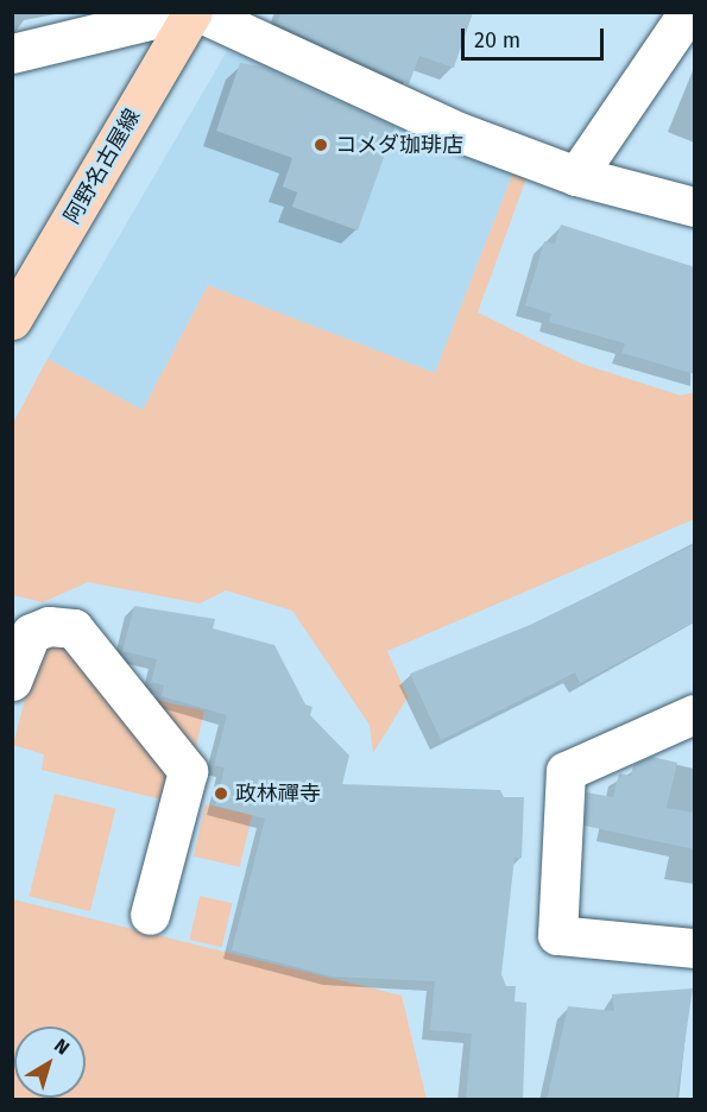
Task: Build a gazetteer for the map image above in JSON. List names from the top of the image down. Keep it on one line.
{"streets":{"main road":["阿野名古屋線"]},"places":["コメダ珈琲店","政林禪寺"],"scale_bar":"20 m","north":"top right"}
